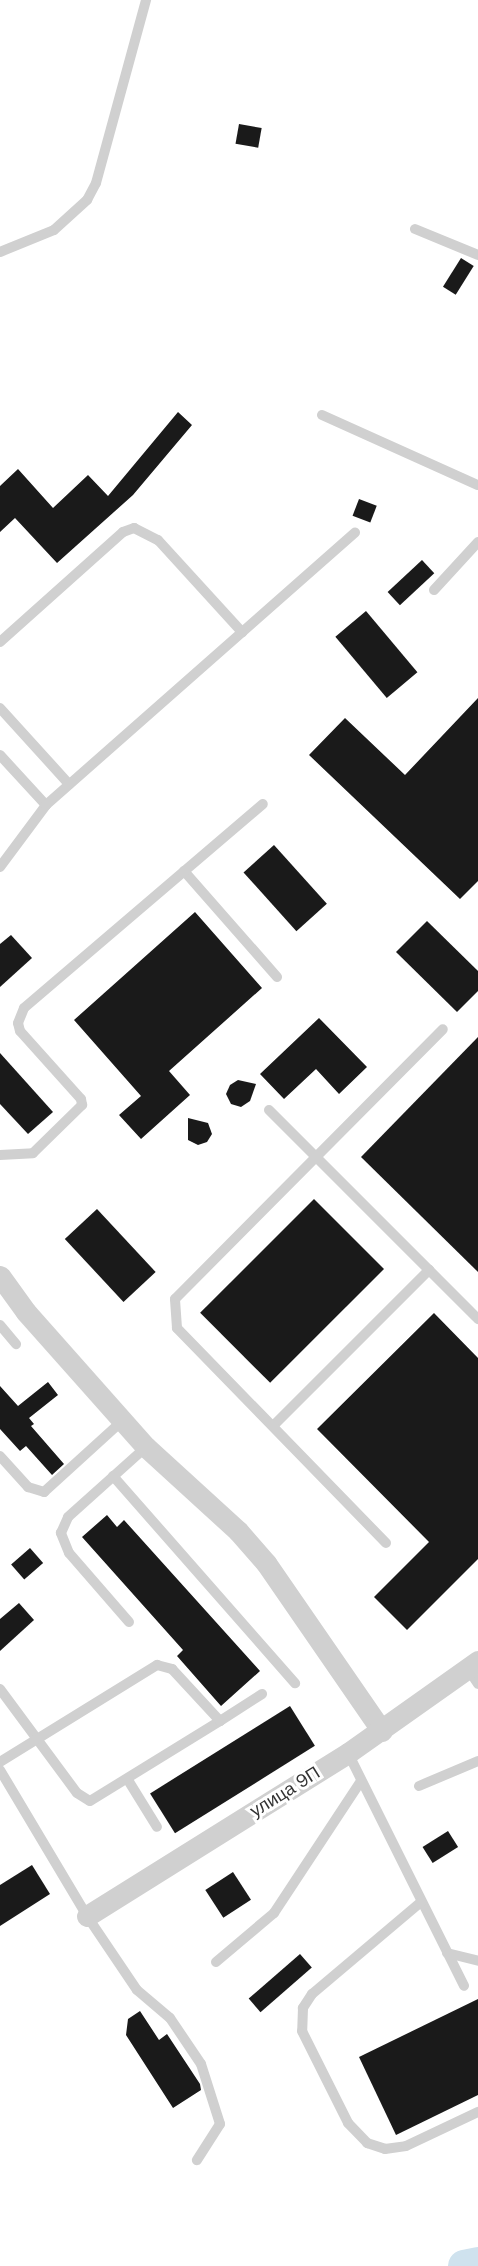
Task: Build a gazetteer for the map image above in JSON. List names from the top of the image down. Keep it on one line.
{"streets":{"street":["улица 9П"]}}
